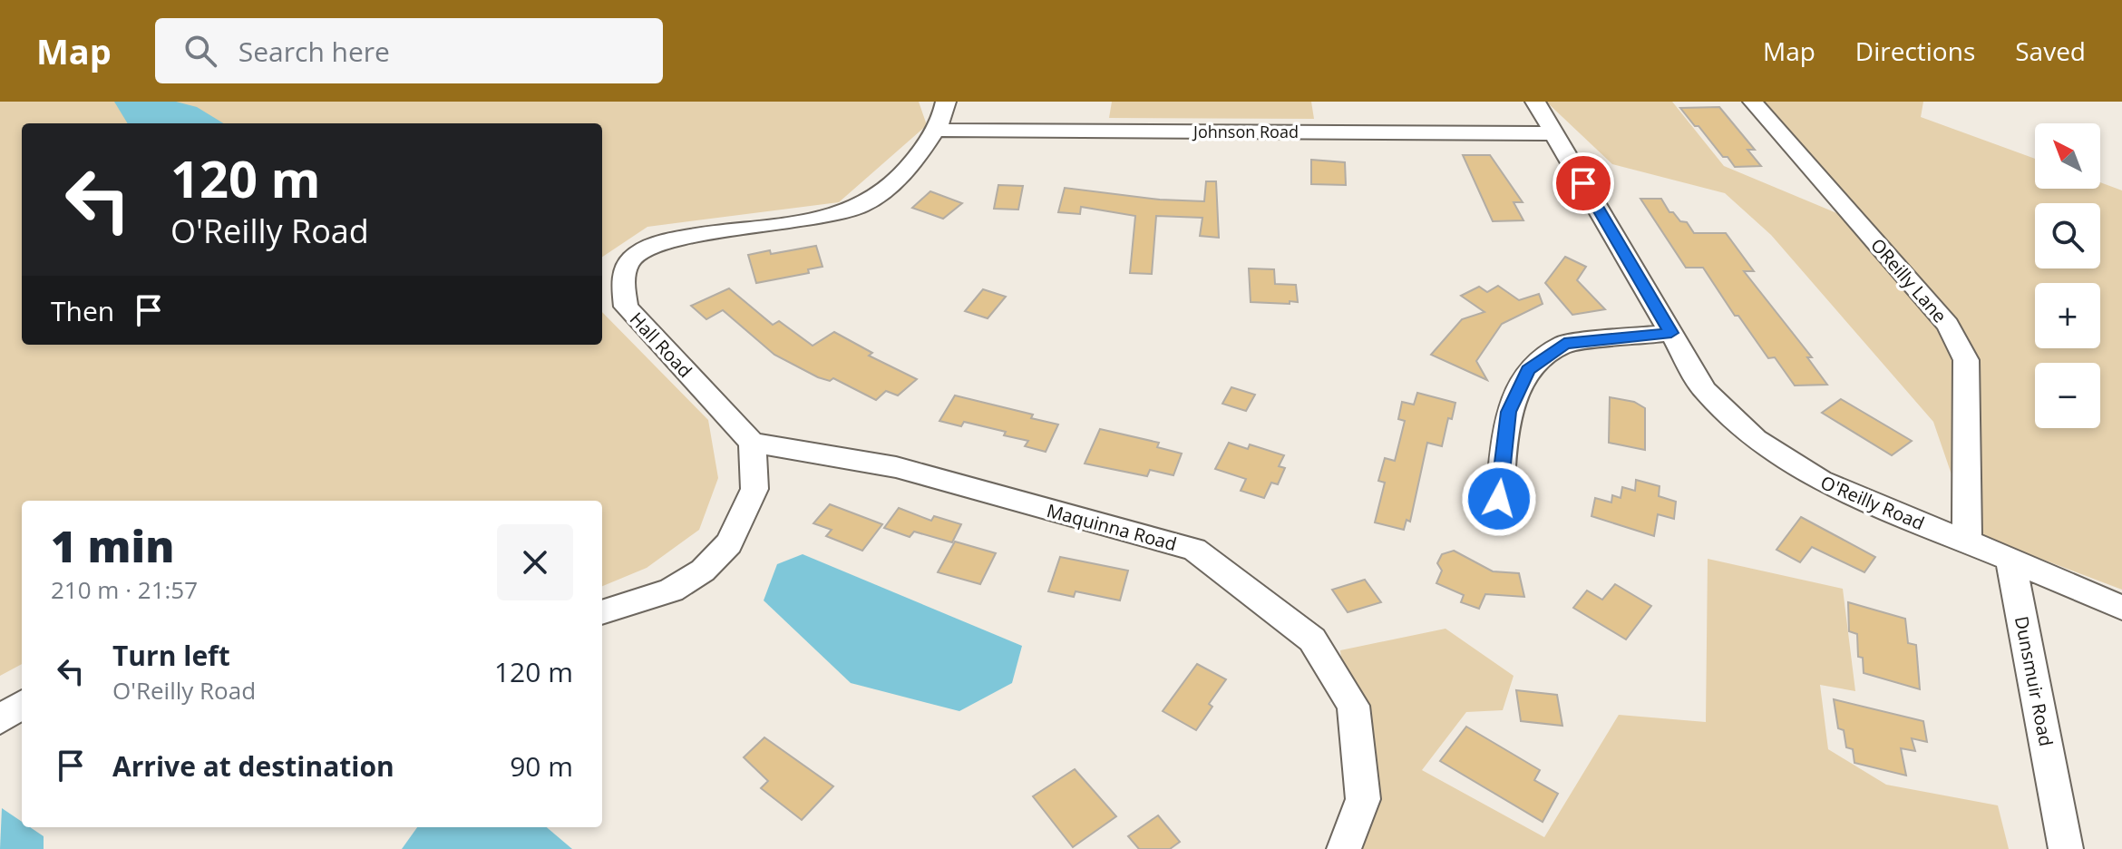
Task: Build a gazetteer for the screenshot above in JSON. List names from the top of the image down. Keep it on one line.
{"streets":{"street":["Johnson Road","OReilly Lane","Hall Road","O'Reilly Road","Maquinna Road","Dunsmuir Road"]},"crossings":[["Johnson Road","Hall Road"],["Johnson Road","O'Reilly Road"],["OReilly Lane","O'Reilly Road"],["Hall Road","Maquinna Road"]],"north":"top left","page":{"header":"Map","search":"Search here","nav":["Map","Directions","Saved"],"map_buttons":["+","−"],"turn":["120 m","O'Reilly Road"],"then":"Then","heading":["1 min","210 m · 21:57"],"list":[{"name":"Turn left","note":"O'Reilly Road","value":"120 m"},{"name":"Arrive at destination","value":"90 m"}]}}
